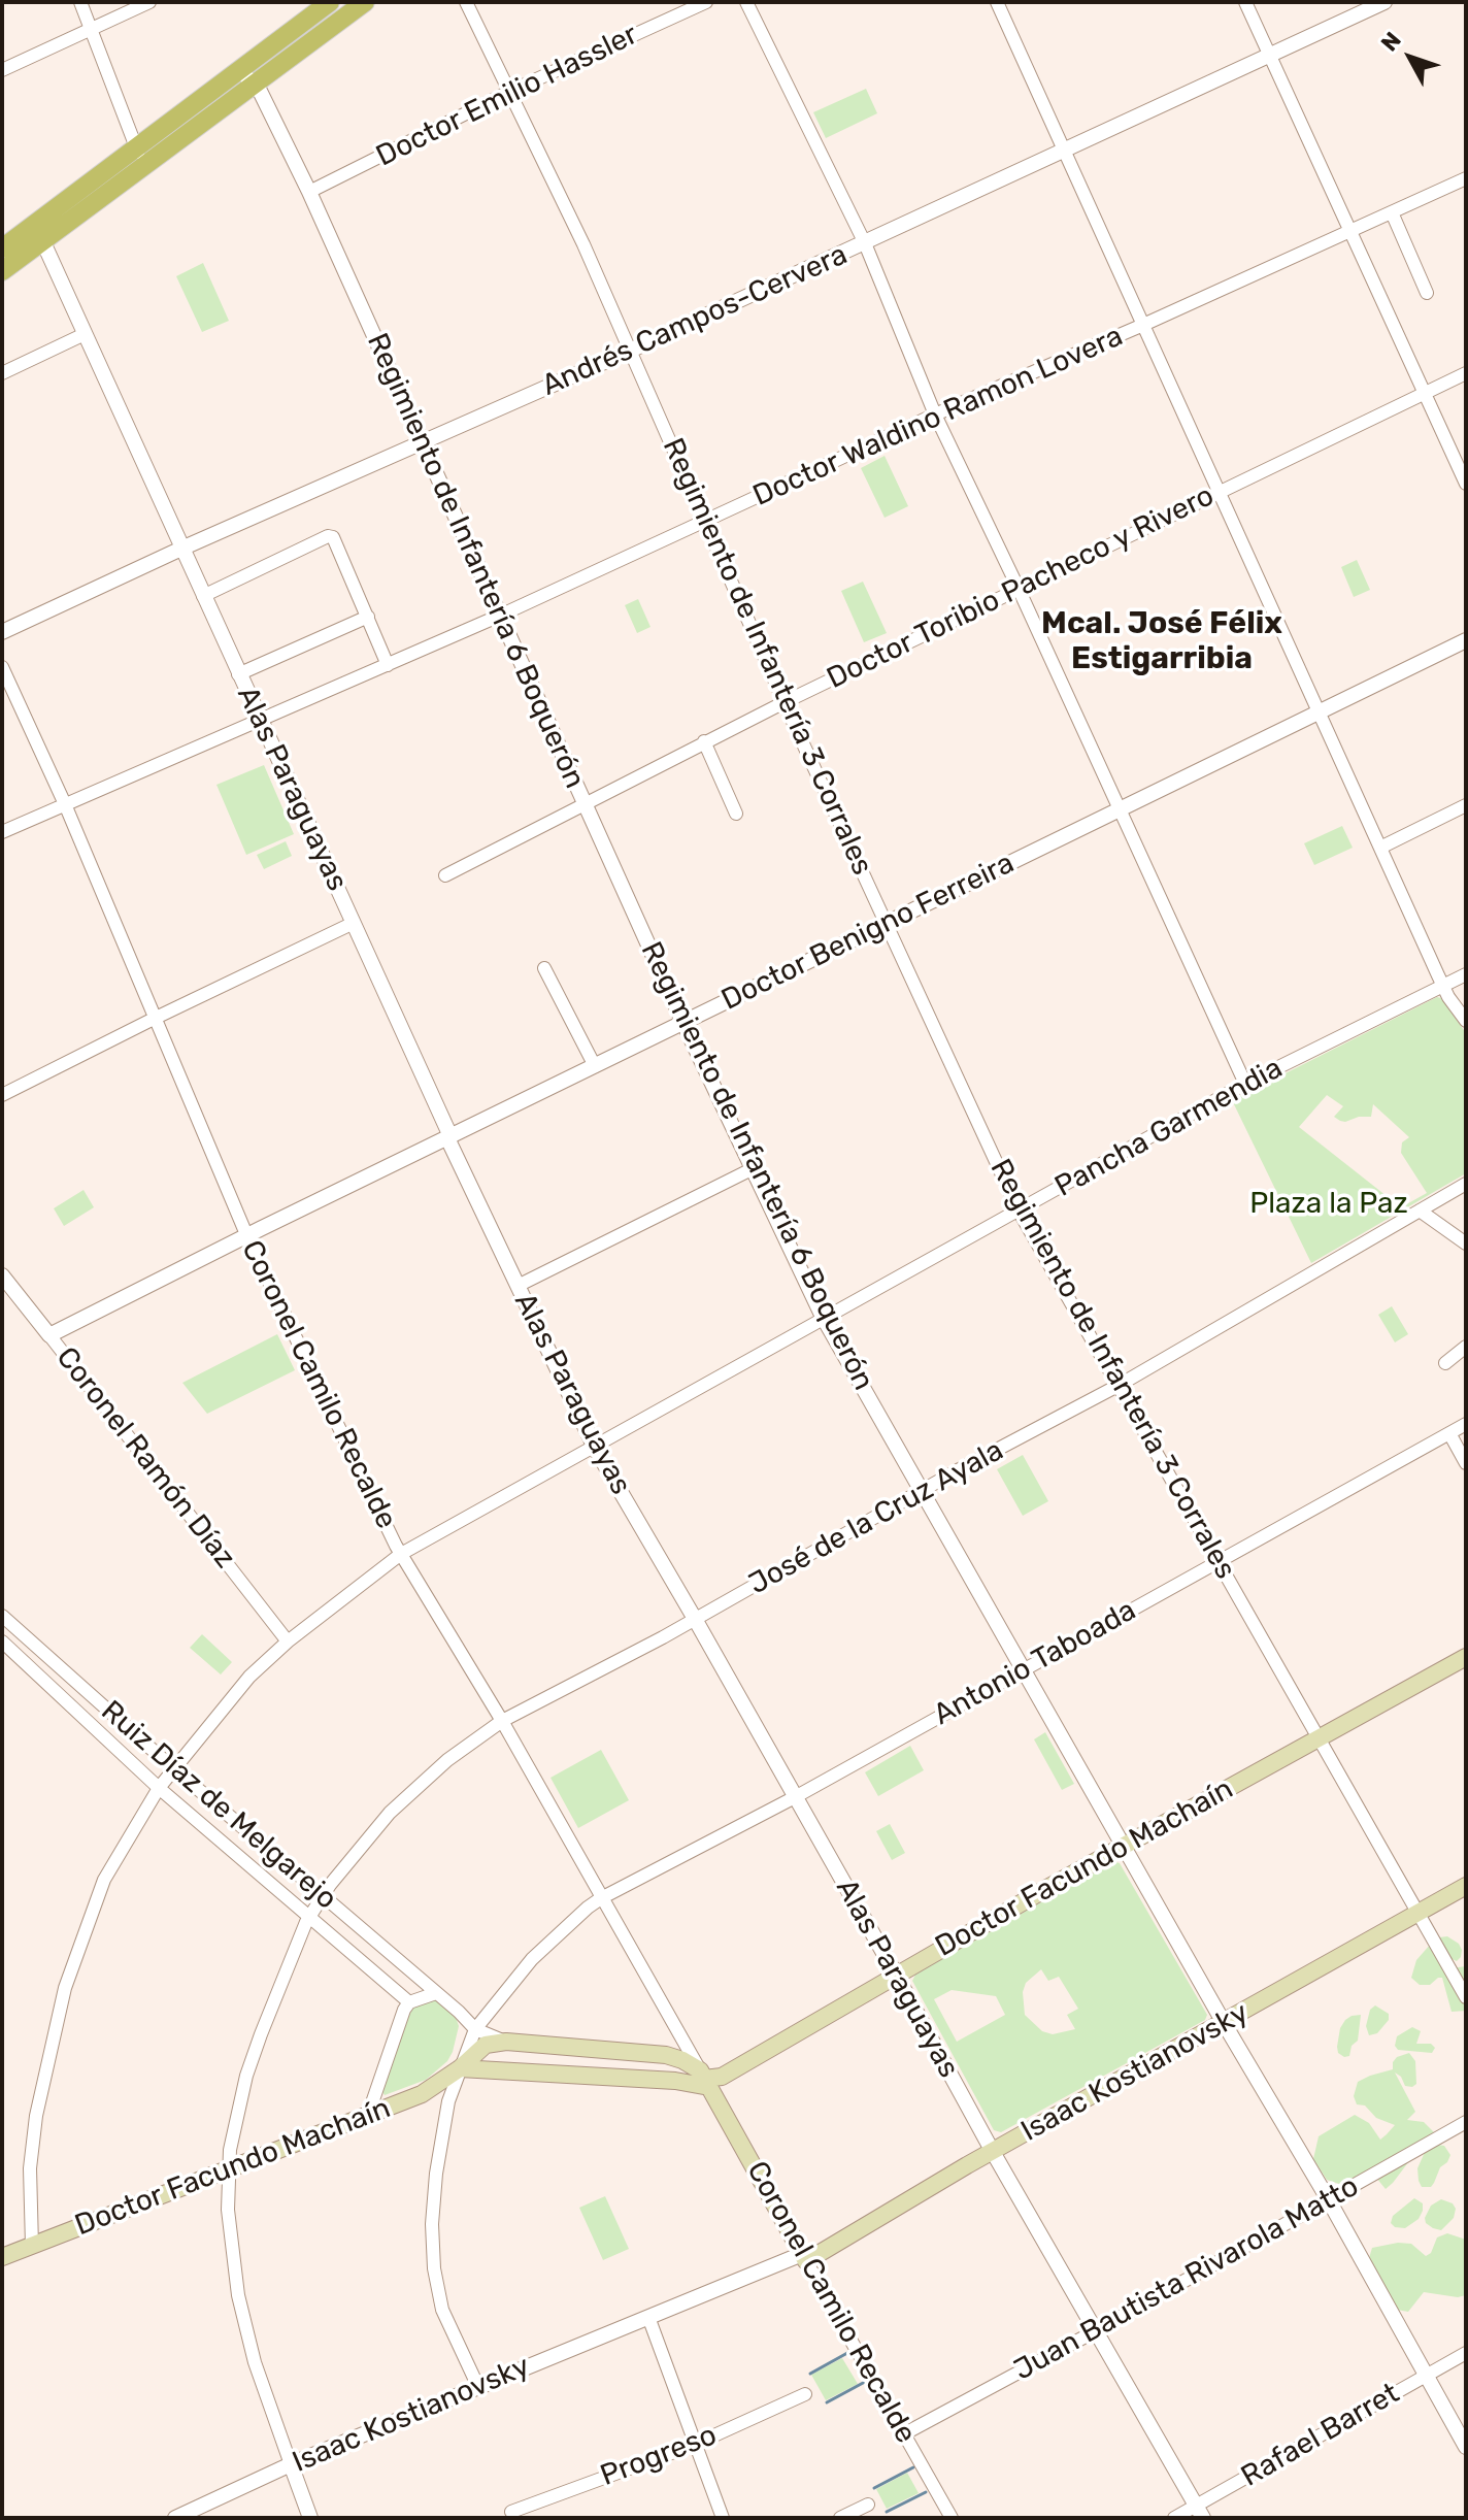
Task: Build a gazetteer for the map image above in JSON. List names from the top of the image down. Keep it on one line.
{"streets":{"main road":["Coronel Camilo Recalde","Doctor Facundo Machaín","Isaac Kostianovsky"],"street":["Doctor Emilio Hassler","Andrés Campos-Cervera","Doctor Waldino Ramon Lovera","Regimiento de Infantería 6 Boquerón","Doctor Toribio Pacheco y Rivero","Regimiento de Infantería 3 Corrales","Alas Paraguayas","Doctor Benigno Ferreira","Pancha Garmendia","Coronel Ramón Díaz","José de la Cruz Ayala","Antonio Taboada","Ruiz Díaz de Melgarejo","Juan Bautista Rivarola Matto","Rafael Barret","Progreso"]},"crossings":[["Doctor Emilio Hassler","Regimiento de Infantería 6 Boquerón"],["Doctor Emilio Hassler","Regimiento de Infantería 3 Corrales"],["Andrés Campos-Cervera","Regimiento de Infantería 6 Boquerón"],["Andrés Campos-Cervera","Regimiento de Infantería 3 Corrales"],["Andrés Campos-Cervera","Alas Paraguayas"],["Doctor Waldino Ramon Lovera","Regimiento de Infantería 6 Boquerón"],["Doctor Waldino Ramon Lovera","Regimiento de Infantería 3 Corrales"],["Doctor Waldino Ramon Lovera","Alas Paraguayas"],["Doctor Waldino Ramon Lovera","Coronel Camilo Recalde"],["Regimiento de Infantería 6 Boquerón","Doctor Toribio Pacheco y Rivero"],["Regimiento de Infantería 6 Boquerón","Doctor Benigno Ferreira"],["Regimiento de Infantería 6 Boquerón","Pancha Garmendia"],["Regimiento de Infantería 6 Boquerón","José de la Cruz Ayala"],["Regimiento de Infantería 6 Boquerón","Antonio Taboada"],["Regimiento de Infantería 6 Boquerón","Doctor Facundo Machaín"],["Regimiento de Infantería 6 Boquerón","Isaac Kostianovsky"],["Regimiento de Infantería 6 Boquerón","Juan Bautista Rivarola Matto"],["Regimiento de Infantería 6 Boquerón","Rafael Barret"],["Doctor Toribio Pacheco y Rivero","Regimiento de Infantería 3 Corrales"],["Regimiento de Infantería 3 Corrales","Doctor Benigno Ferreira"],["Regimiento de Infantería 3 Corrales","Pancha Garmendia"],["Regimiento de Infantería 3 Corrales","José de la Cruz Ayala"],["Regimiento de Infantería 3 Corrales","Antonio Taboada"],["Regimiento de Infantería 3 Corrales","Doctor Facundo Machaín"],["Regimiento de Infantería 3 Corrales","Isaac Kostianovsky"],["Alas Paraguayas","Doctor Benigno Ferreira"],["Alas Paraguayas","Pancha Garmendia"],["Alas Paraguayas","José de la Cruz Ayala"],["Alas Paraguayas","Antonio Taboada"],["Alas Paraguayas","Doctor Facundo Machaín"],["Alas Paraguayas","Isaac Kostianovsky"],["Alas Paraguayas","Juan Bautista Rivarola Matto"],["Alas Paraguayas","Rafael Barret"],["Doctor Benigno Ferreira","Coronel Camilo Recalde"],["Doctor Benigno Ferreira","Coronel Ramón Díaz"],["Pancha Garmendia","Coronel Camilo Recalde"],["Pancha Garmendia","Coronel Ramón Díaz"],["Pancha Garmendia","Ruiz Díaz de Melgarejo"],["Pancha Garmendia","Doctor Facundo Machaín"],["Coronel Camilo Recalde","José de la Cruz Ayala"],["Coronel Camilo Recalde","Antonio Taboada"],["Coronel Camilo Recalde","Doctor Facundo Machaín"],["Coronel Camilo Recalde","Isaac Kostianovsky"],["Coronel Camilo Recalde","Juan Bautista Rivarola Matto"],["José de la Cruz Ayala","Ruiz Díaz de Melgarejo"],["José de la Cruz Ayala","Doctor Facundo Machaín"],["José de la Cruz Ayala","Isaac Kostianovsky"],["Antonio Taboada","Ruiz Díaz de Melgarejo"],["Antonio Taboada","Doctor Facundo Machaín"],["Antonio Taboada","Isaac Kostianovsky"],["Ruiz Díaz de Melgarejo","Doctor Facundo Machaín"]],"districts":["Mcal. José Félix Estigarribia"],"parks":["Plaza la Paz"],"north":"top left"}
